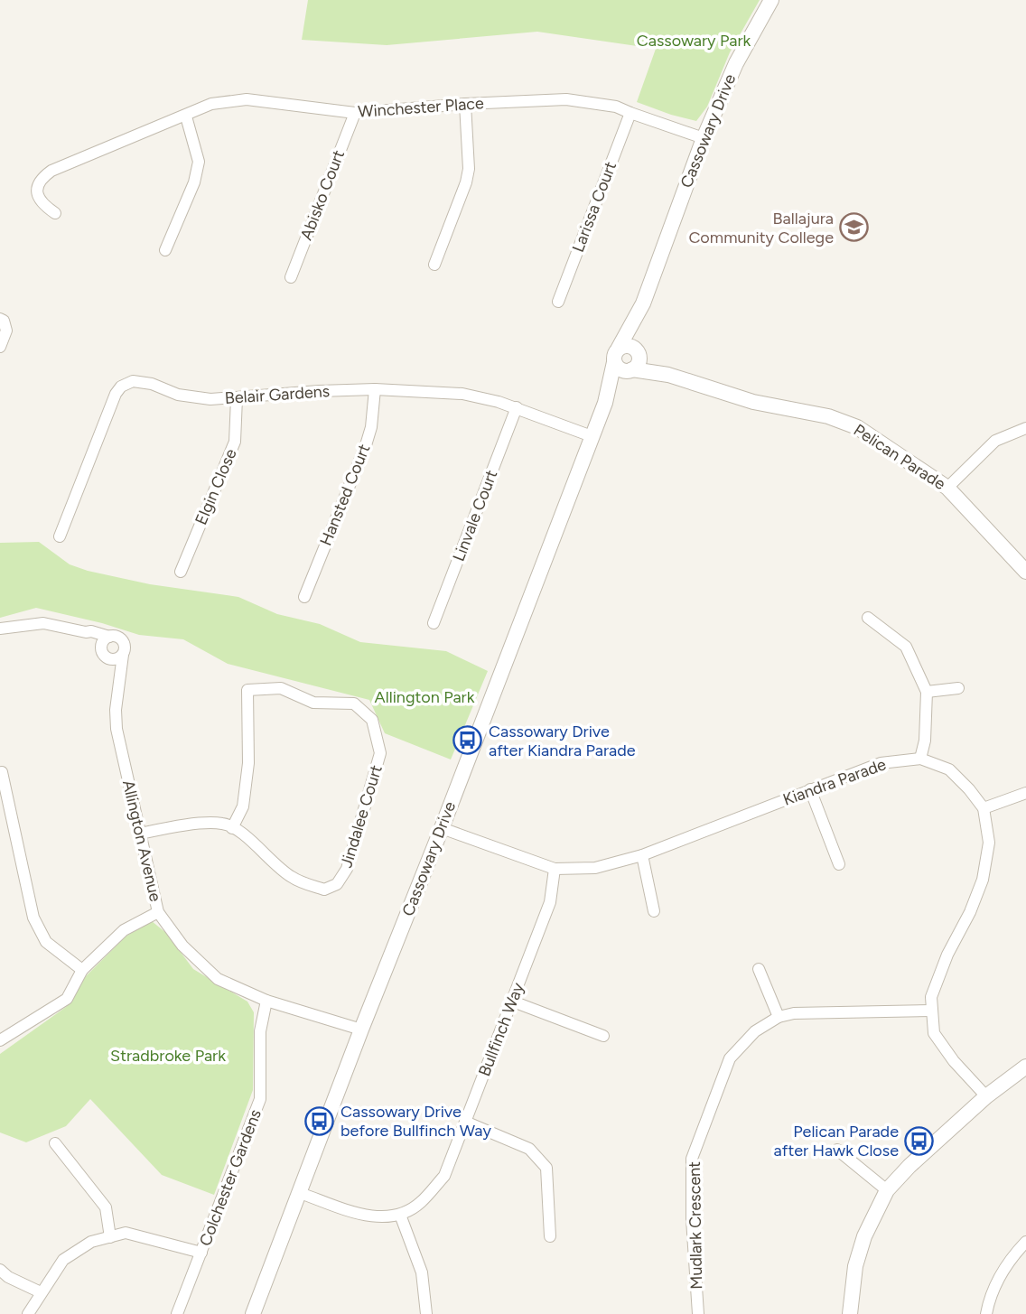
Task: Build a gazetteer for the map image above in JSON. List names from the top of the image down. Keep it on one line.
{"streets":{"street":["Winchester Place","Cassowary Drive","Abisko Court","Larissa Court","Belair Gardens","Pelican Parade","Elgin Close","Hansted Court","Linvale Court","Kiandra Parade","Jindalee Court","Allington Avenue","Bullfinch Way","Colchester Gardens","Mudlark Crescent"]},"crossings":[["Winchester Place","Cassowary Drive"],["Winchester Place","Abisko Court"],["Winchester Place","Larissa Court"],["Cassowary Drive","Belair Gardens"],["Cassowary Drive","Pelican Parade"],["Cassowary Drive","Kiandra Parade"],["Cassowary Drive","Allington Avenue"],["Belair Gardens","Elgin Close"],["Belair Gardens","Hansted Court"],["Belair Gardens","Linvale Court"],["Kiandra Parade","Bullfinch Way"],["Allington Avenue","Colchester Gardens"]],"parks":["Cassowary Park","Allington Park","Stradbroke Park"],"places":{"school or university":["Ballajura Community College"],"bus stop":["Cassowary Drive after Kiandra Parade","Cassowary Drive before Bullfinch Way","Pelican Parade after Hawk Close"]}}
